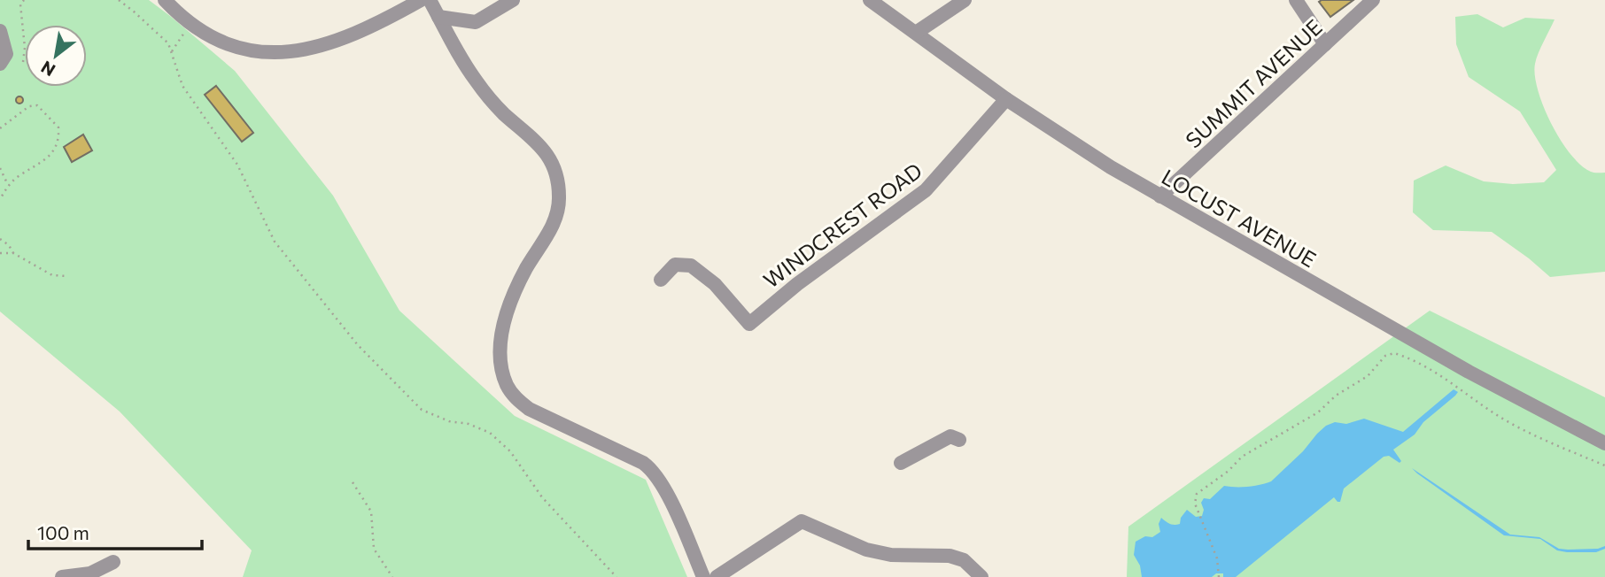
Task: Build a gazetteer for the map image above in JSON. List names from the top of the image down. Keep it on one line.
{"streets":{"street":["SUMMIT AVENUE","LOCUST AVENUE","WINDCREST ROAD"]},"crossings":[["SUMMIT AVENUE","LOCUST AVENUE"],["LOCUST AVENUE","WINDCREST ROAD"]],"scale_bar":"100 m","north":"bottom left"}
